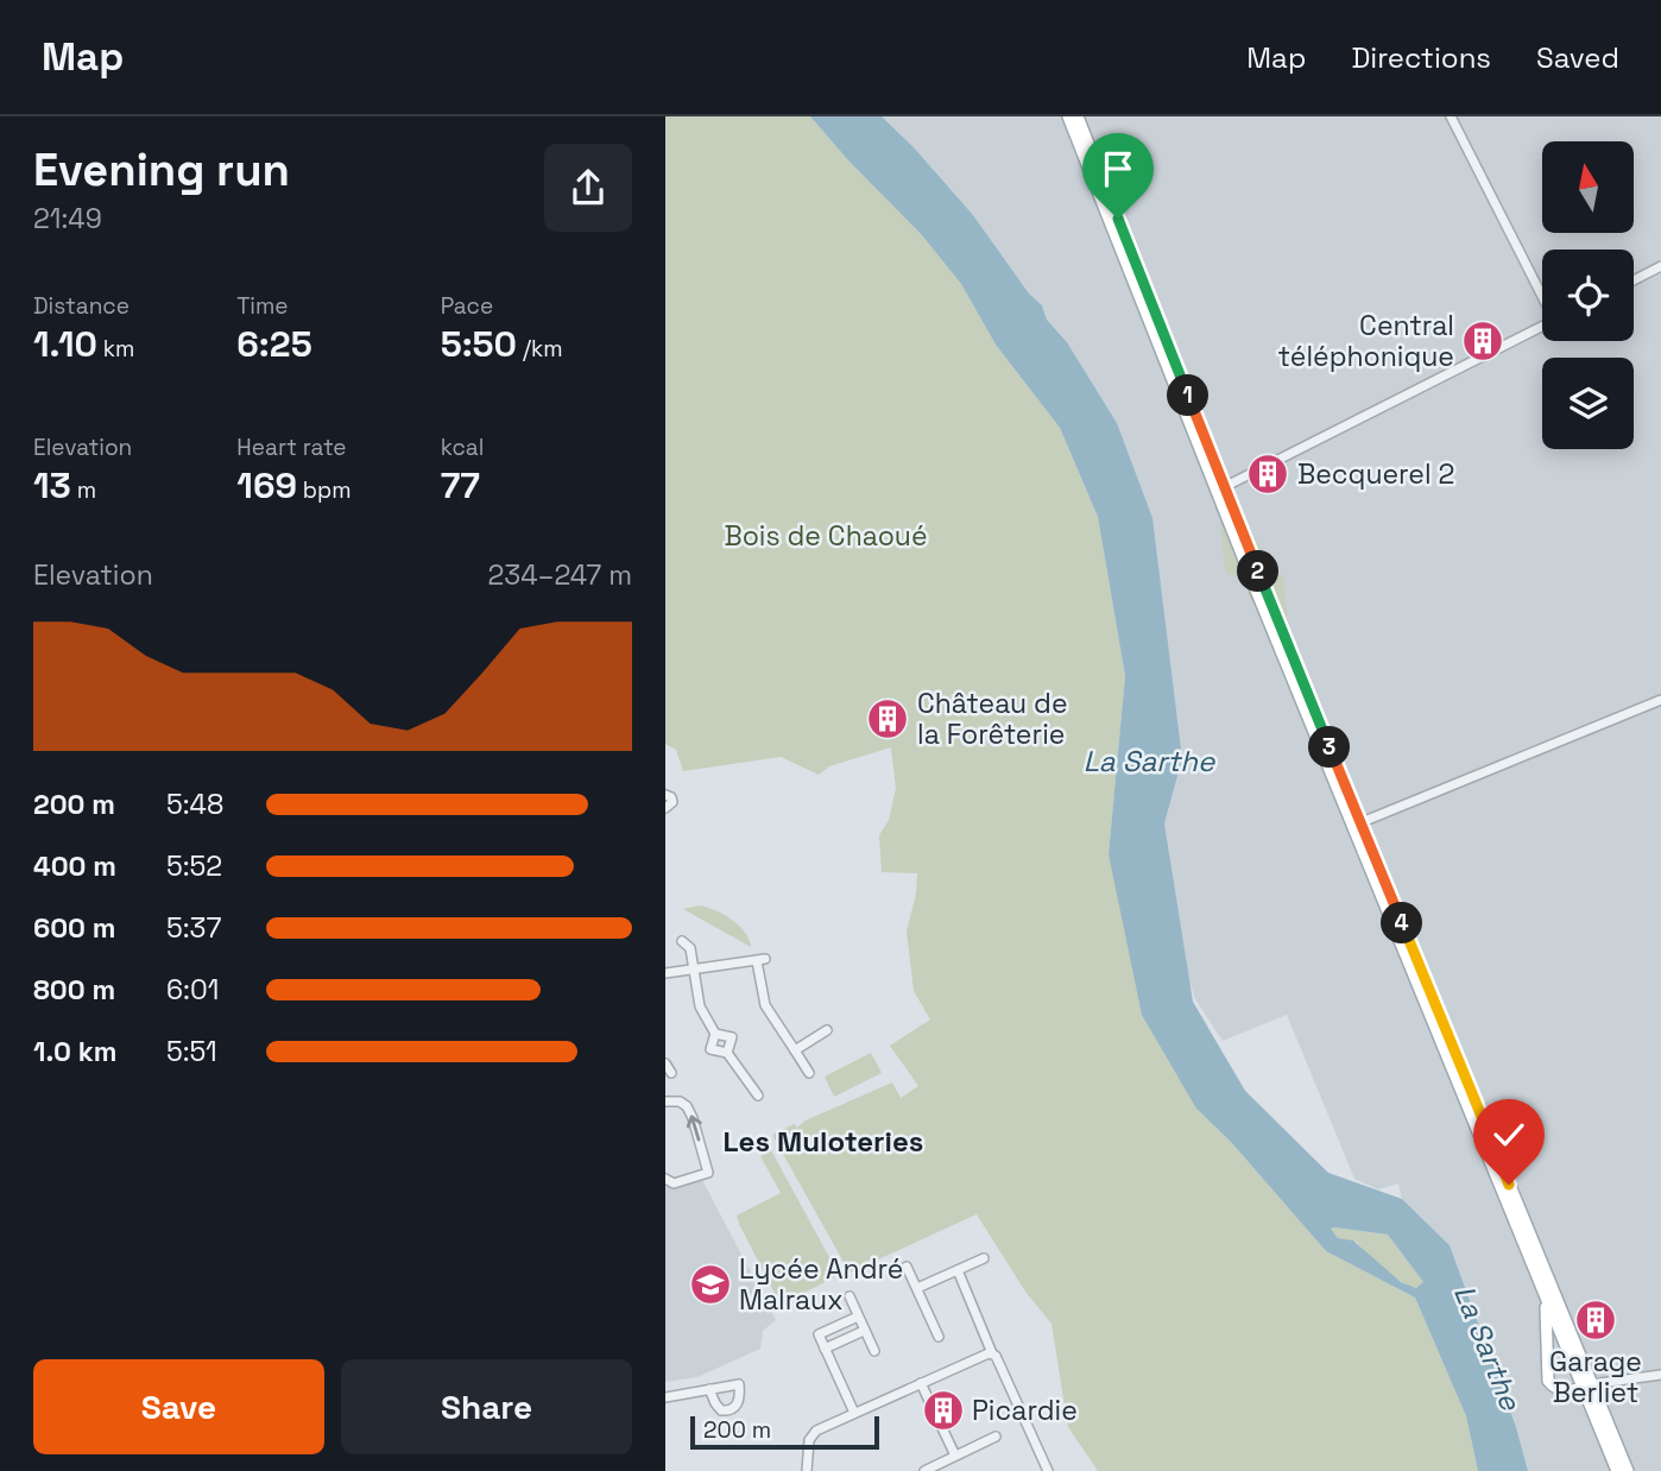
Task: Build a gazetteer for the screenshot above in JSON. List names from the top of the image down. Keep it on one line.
{"districts":["Les Muloteries"],"water":["La Sarthe"],"parks":["Bois de Chaoué"],"places":{"building":["Central téléphonique","Becquerel 2","Château de la Forêterie","Garage Berliet","Picardie"],"school or university":["Lycée André Malraux"]},"scale_bar":"200 m","north":"top","page":{"header":"Map","nav":["Map","Directions","Saved"],"heading":["Evening run","21:49"],"stats":[["Distance","1.10 km"],["Time","6:25"],["Pace","5:50 /km"],["Elevation","13 m"],["Heart rate","169 bpm"],["kcal","77"]],"pins":["1","2","3","4"],"chart":["Elevation","234–247 m"],"list":[{"name":"200 m","note":"5:48"},{"name":"400 m","note":"5:52"},{"name":"600 m","note":"5:37"},{"name":"800 m","note":"6:01"},{"name":"1.0 km","note":"5:51"}],"buttons":["Save","Share"],"scale":"200 m"}}
